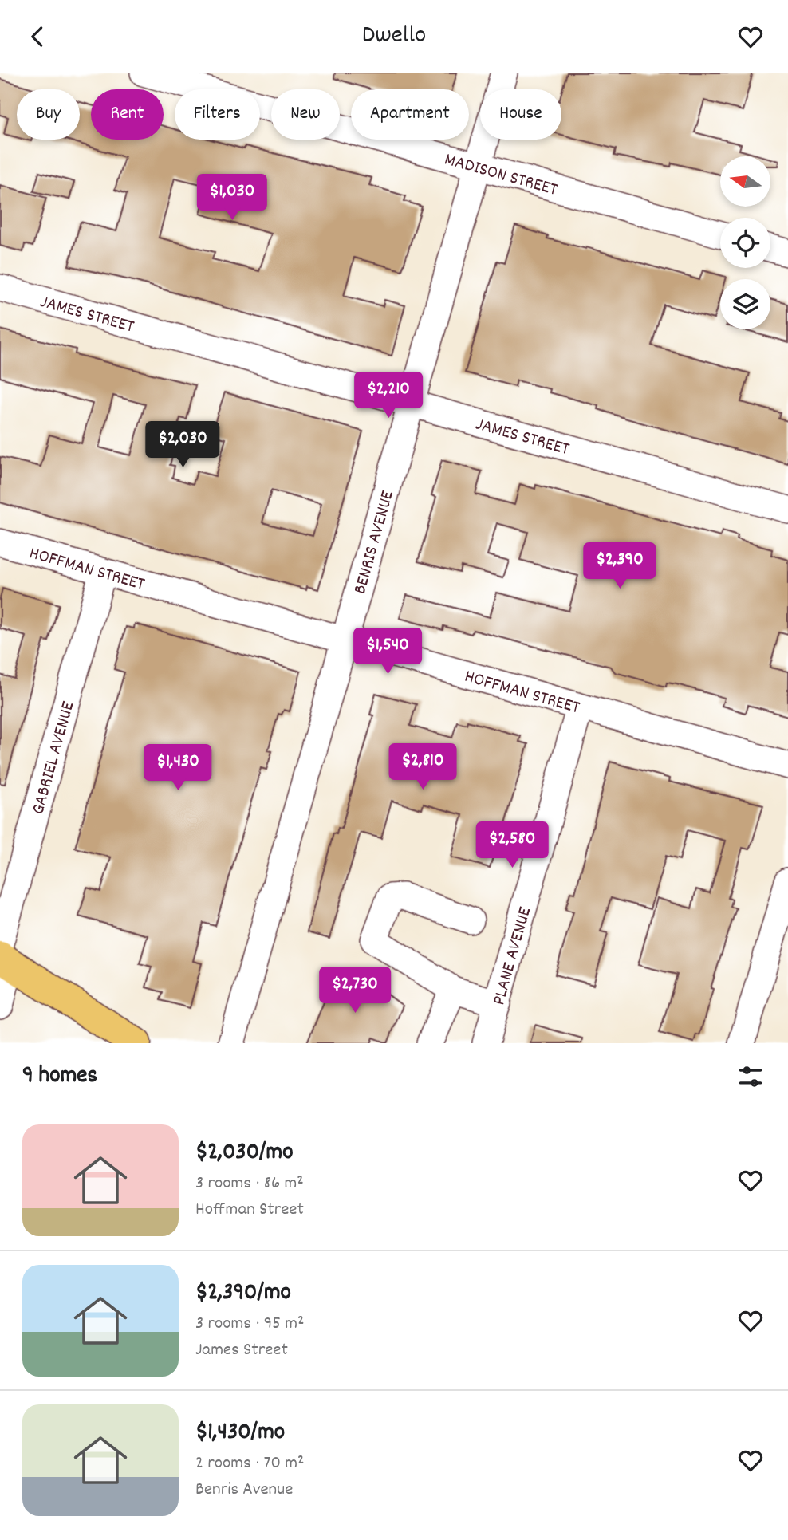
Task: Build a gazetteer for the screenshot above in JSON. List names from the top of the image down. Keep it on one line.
{"streets":{"street":["MADISON STREET","JAMES STREET","BENRIS AVENUE","HOFFMAN STREET","GABRIEL AVENUE","PLANE AVENUE"]},"crossings":[["MADISON STREET","BENRIS AVENUE"],["JAMES STREET","BENRIS AVENUE"],["BENRIS AVENUE","HOFFMAN STREET"],["HOFFMAN STREET","GABRIEL AVENUE"],["HOFFMAN STREET","PLANE AVENUE"]],"north":"left","page":{"header":"Dwello","chip":["Buy","Rent","Filters","New","Apartment","House"],"price":["$1,030","$2,210","$2,030","$2,390","$1,540","$2,810","$1,430","$2,580","$2,730"],"heading":"9 homes","list":[{"name":"$2,030/mo","note":"3 rooms · 86 m² · Hoffman Street"},{"name":"$2,390/mo","note":"3 rooms · 95 m² · James Street"},{"name":"$1,430/mo","note":"2 rooms · 70 m² · Benris Avenue"}]}}
